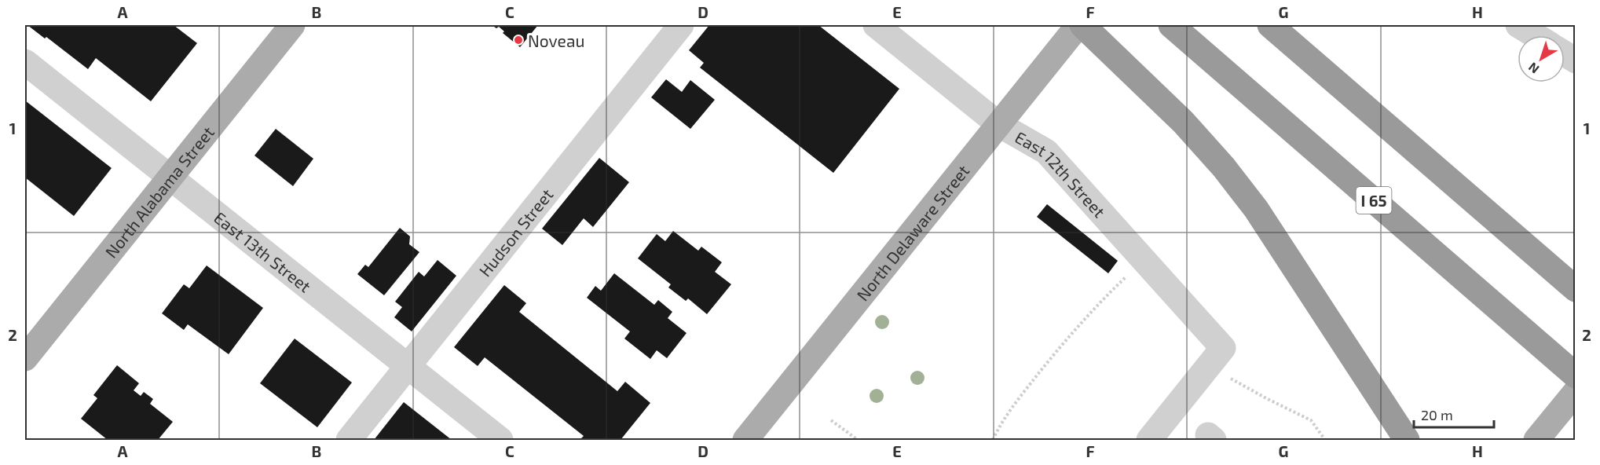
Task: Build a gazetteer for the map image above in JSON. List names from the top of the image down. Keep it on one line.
{"streets":{"highway":["I 65"],"main road":["North Alabama Street","North Delaware Street"],"street":["East 12th Street","Hudson Street","East 13th Street"]},"crossings":[["East 12th Street","North Delaware Street"],["North Alabama Street","East 13th Street"],["Hudson Street","East 13th Street"]],"places":["Noveau"],"scale_bar":"20 m","north":"bottom left","grid":{"columns":["A","B","C","D","E","F","G","H"],"rows":["1","2"]}}
